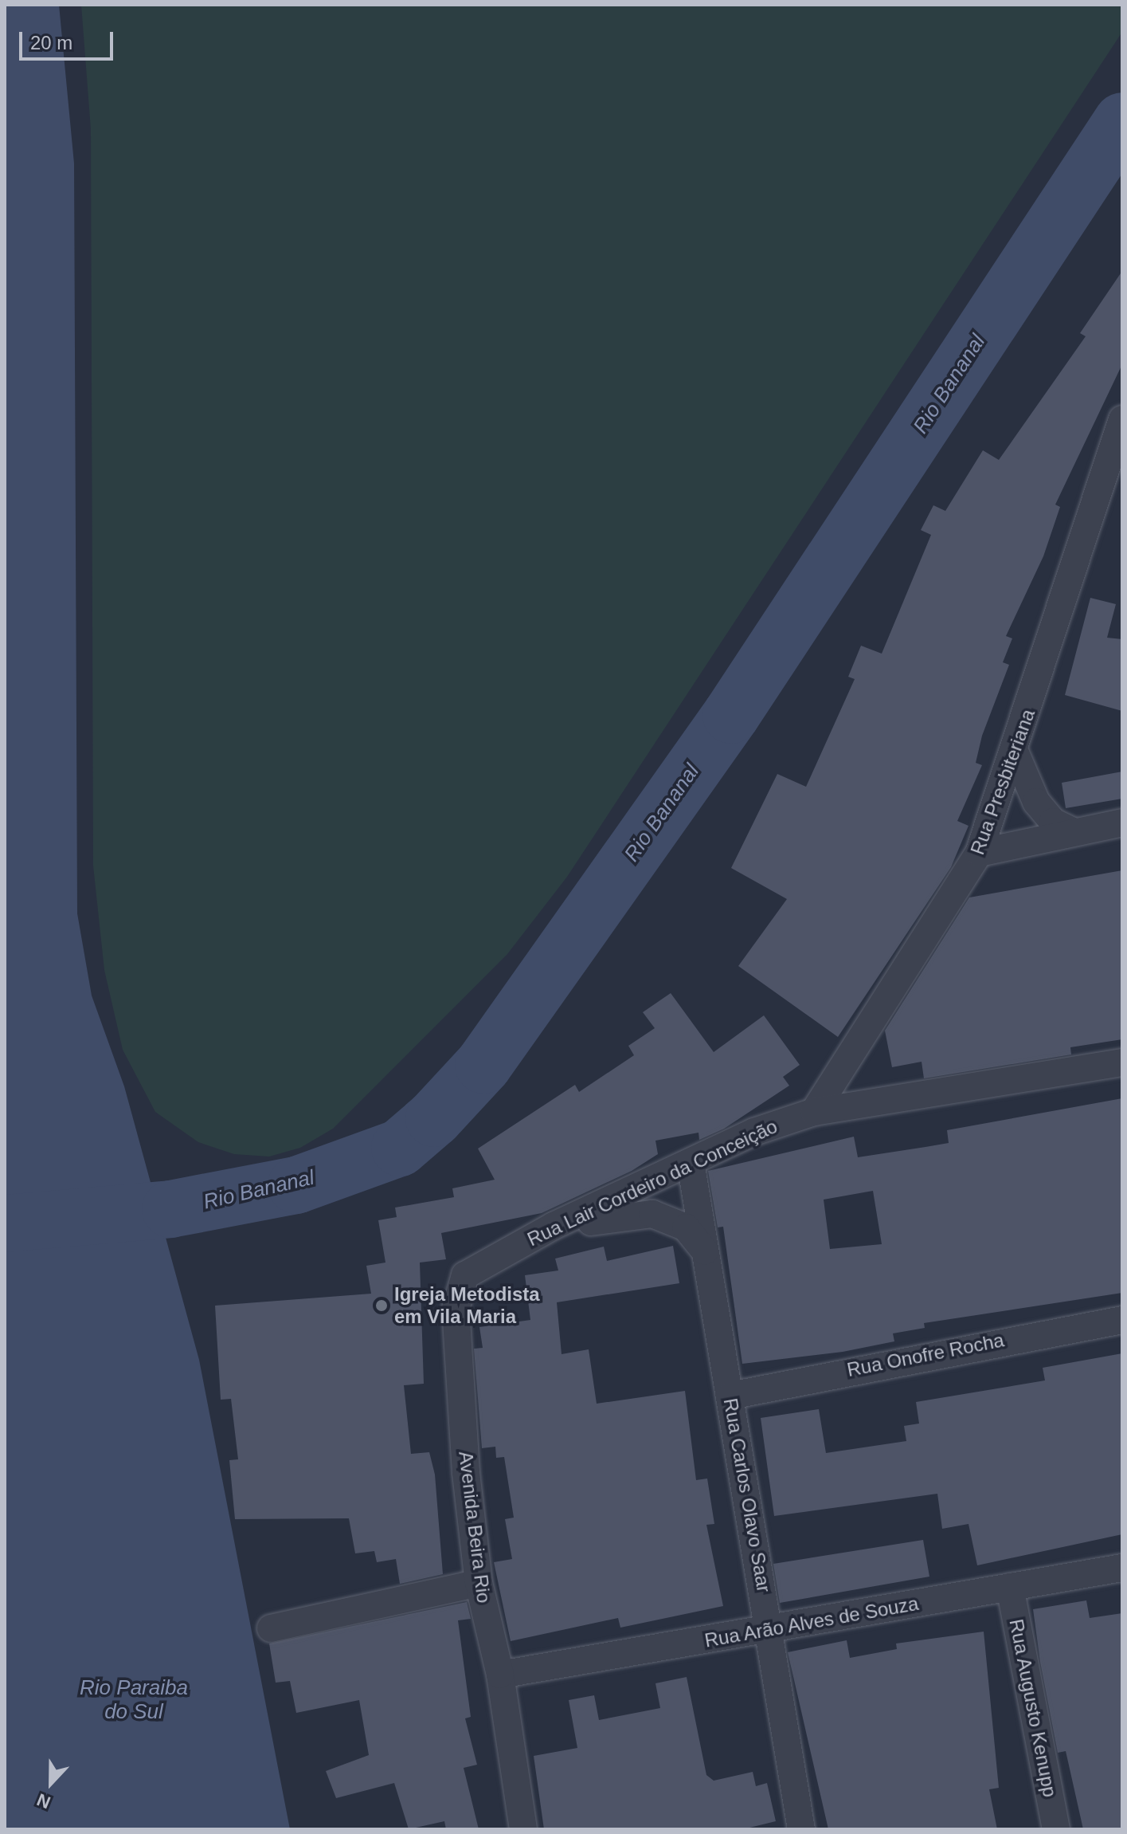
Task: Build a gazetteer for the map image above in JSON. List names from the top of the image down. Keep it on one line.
{"streets":{"street":["Rua Presbiteriana","Rua Lair Cordeiro da Conceição","Rua Onofre Rocha","Rua Carlos Olavo Saar","Avenida Beira Rio","Rua Arão Alves de Souza","Rua Augusto Kenupp"]},"crossings":[["Rua Presbiteriana","Rua Lair Cordeiro da Conceição"],["Rua Lair Cordeiro da Conceição","Rua Carlos Olavo Saar"],["Rua Lair Cordeiro da Conceição","Avenida Beira Rio"],["Rua Onofre Rocha","Rua Carlos Olavo Saar"],["Rua Carlos Olavo Saar","Rua Arão Alves de Souza"],["Avenida Beira Rio","Rua Arão Alves de Souza"],["Rua Arão Alves de Souza","Rua Augusto Kenupp"]],"water":["Rio Bananal","Rio Paraiba do Sul"],"places":["Igreja Metodista em Vila Maria"],"scale_bar":"20 m","north":"bottom"}
